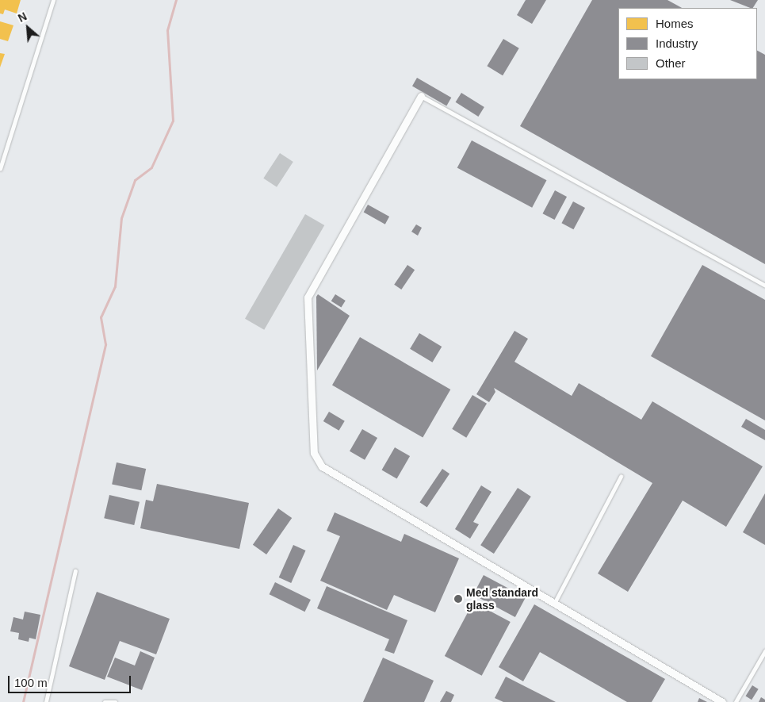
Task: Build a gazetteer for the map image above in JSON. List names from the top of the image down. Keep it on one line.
{"places":["Med standard glass"],"legend":["Homes","Industry","Other"],"scale_bar":"100 m","north":"top left"}
